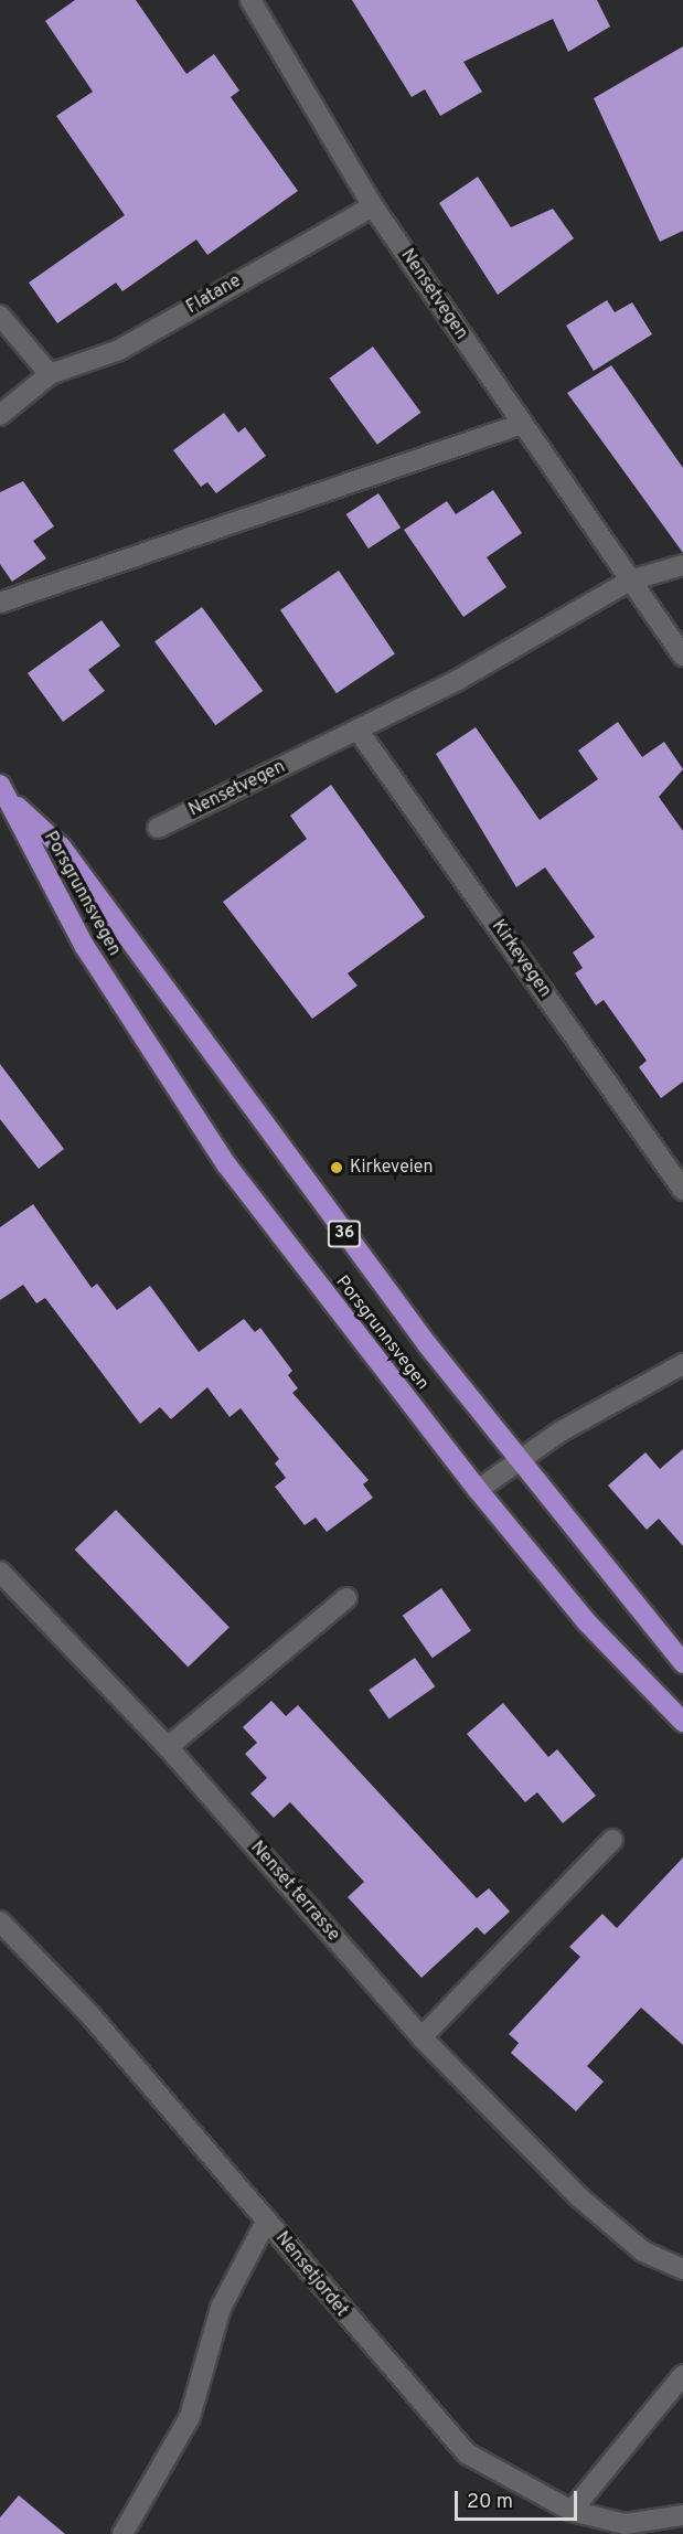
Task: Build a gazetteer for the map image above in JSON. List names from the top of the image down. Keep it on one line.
{"streets":{"highway":["Porsgrunnsvegen","36"],"street":["Flatane","Nensetvegen","Kirkevegen","Nenset terrasse","Nensetjordet"]},"crossings":[["Flatane","Nensetvegen"],["Nensetvegen","Kirkevegen"]],"places":["Kirkeveien"],"scale_bar":"20 m"}
